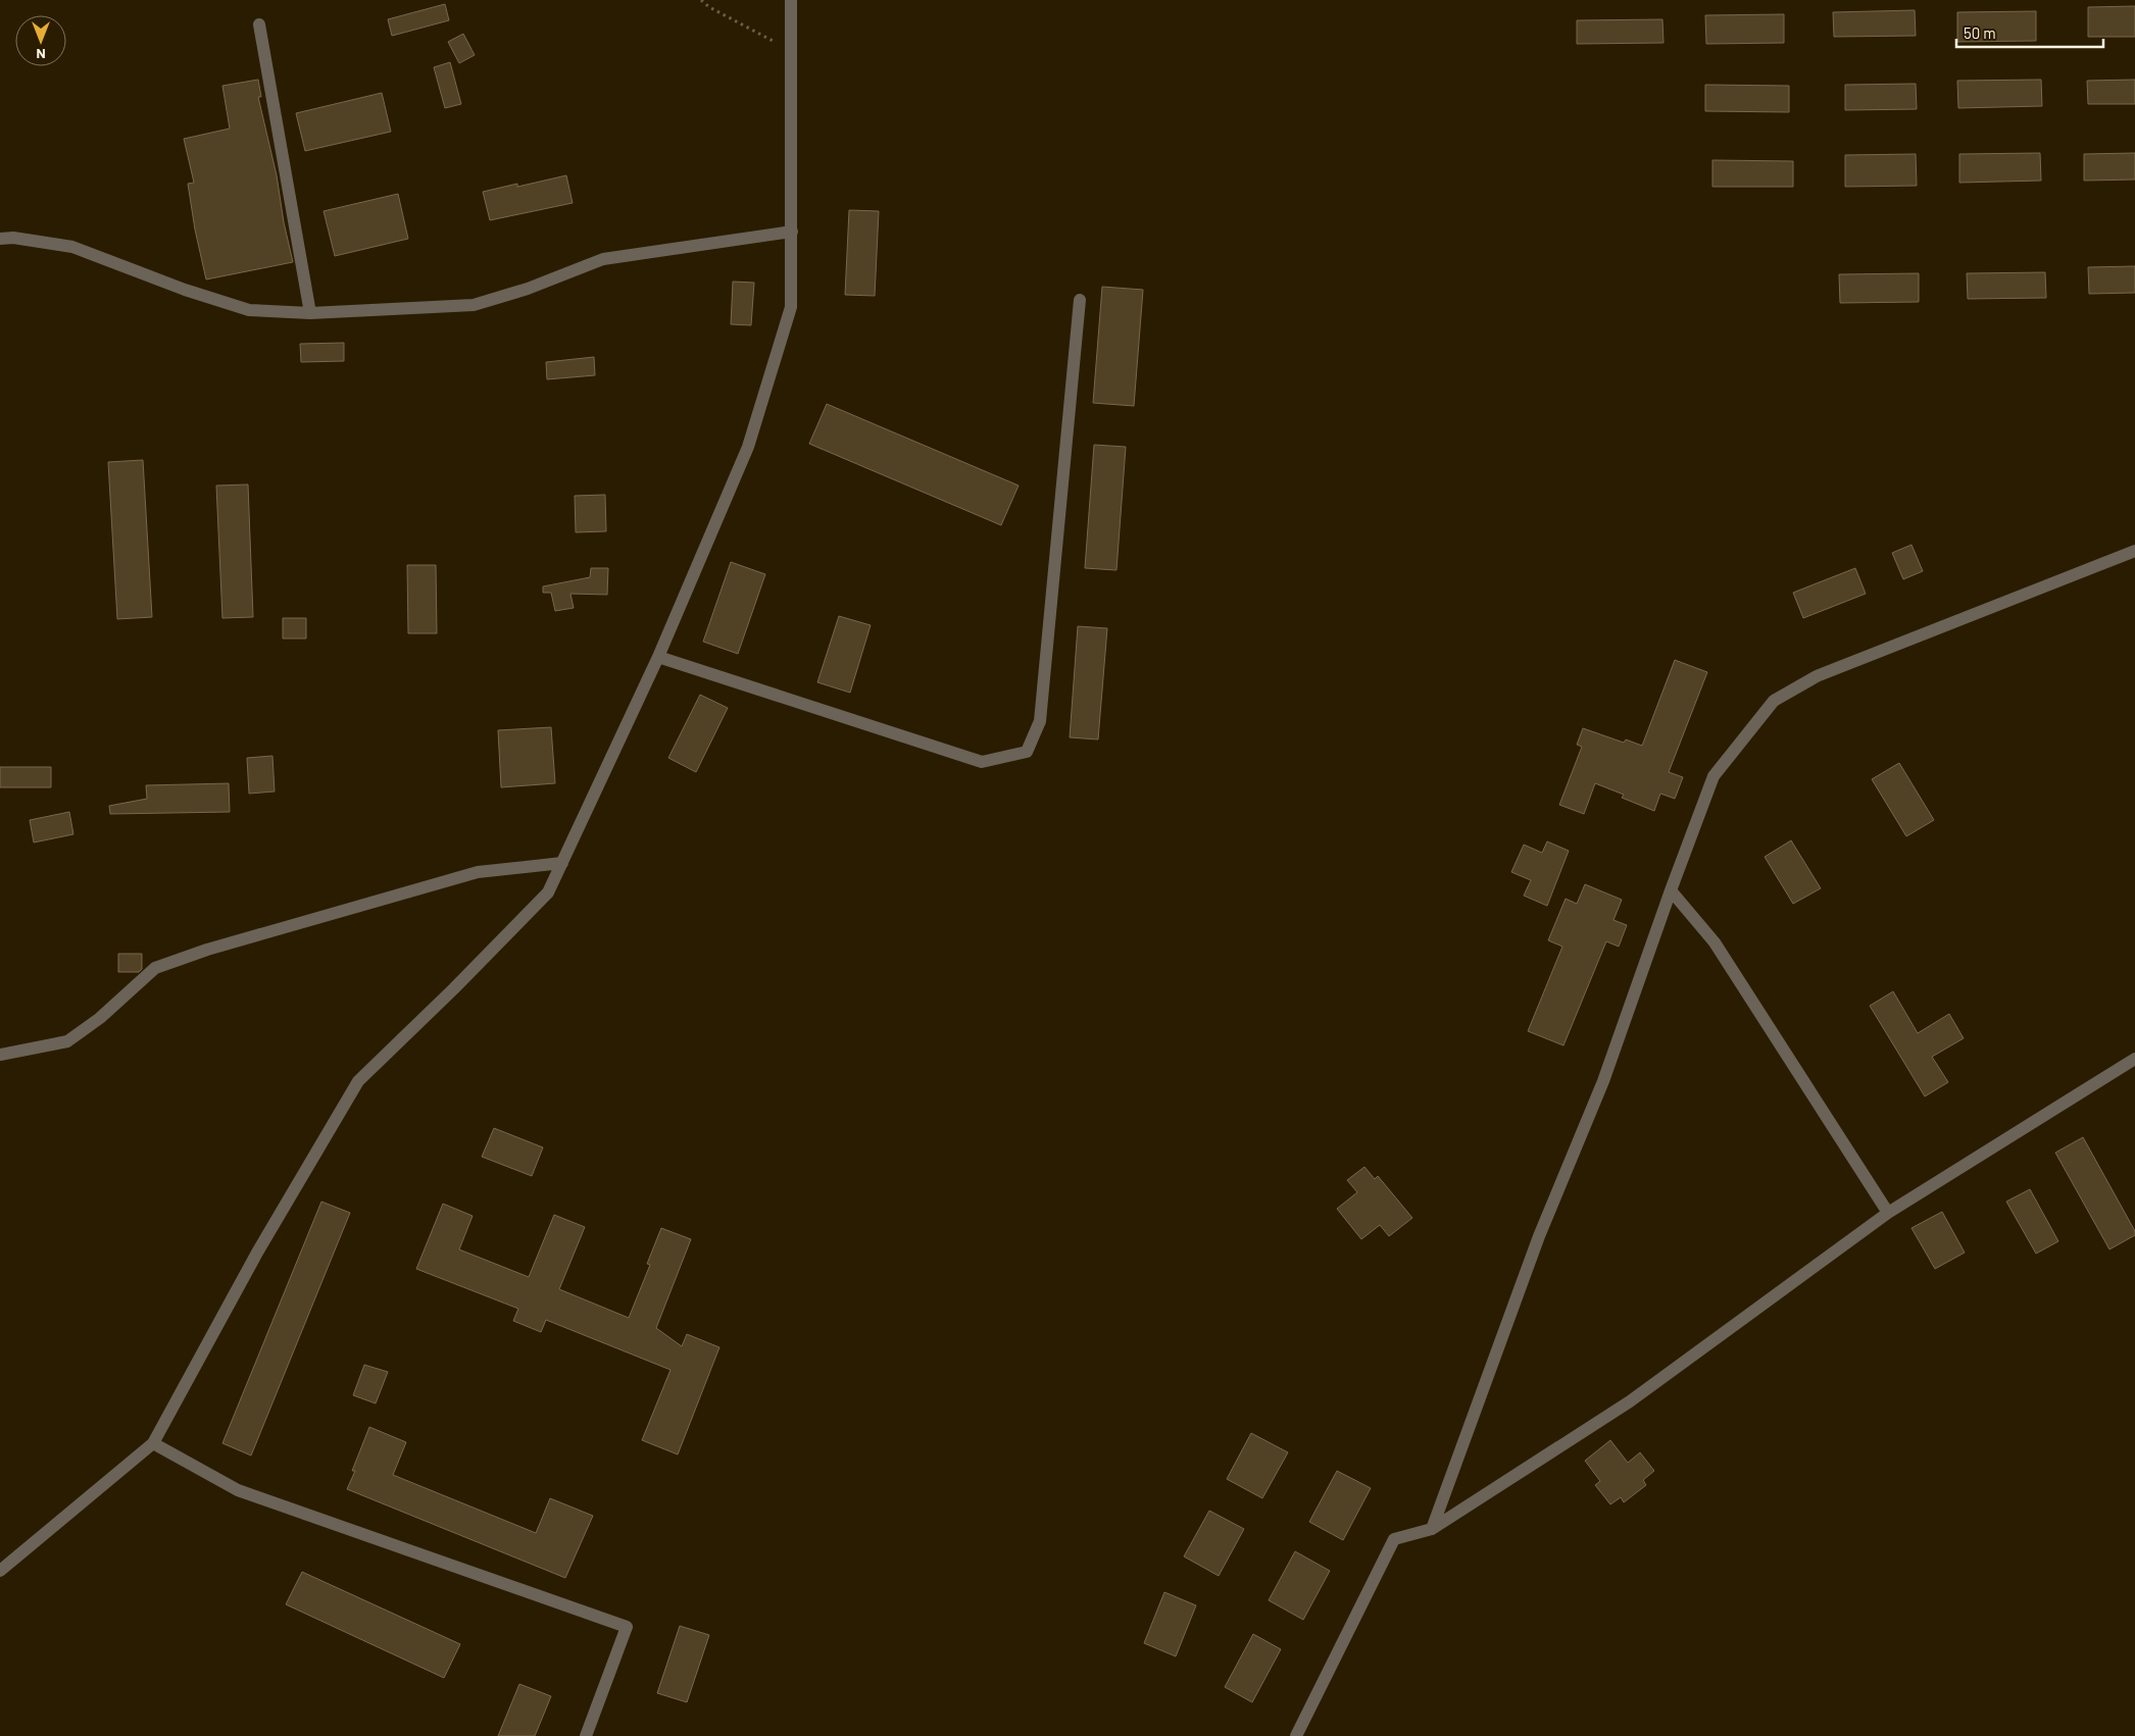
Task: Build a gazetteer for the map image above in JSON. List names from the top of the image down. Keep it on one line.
{"scale_bar":"50 m","north":"bottom"}
